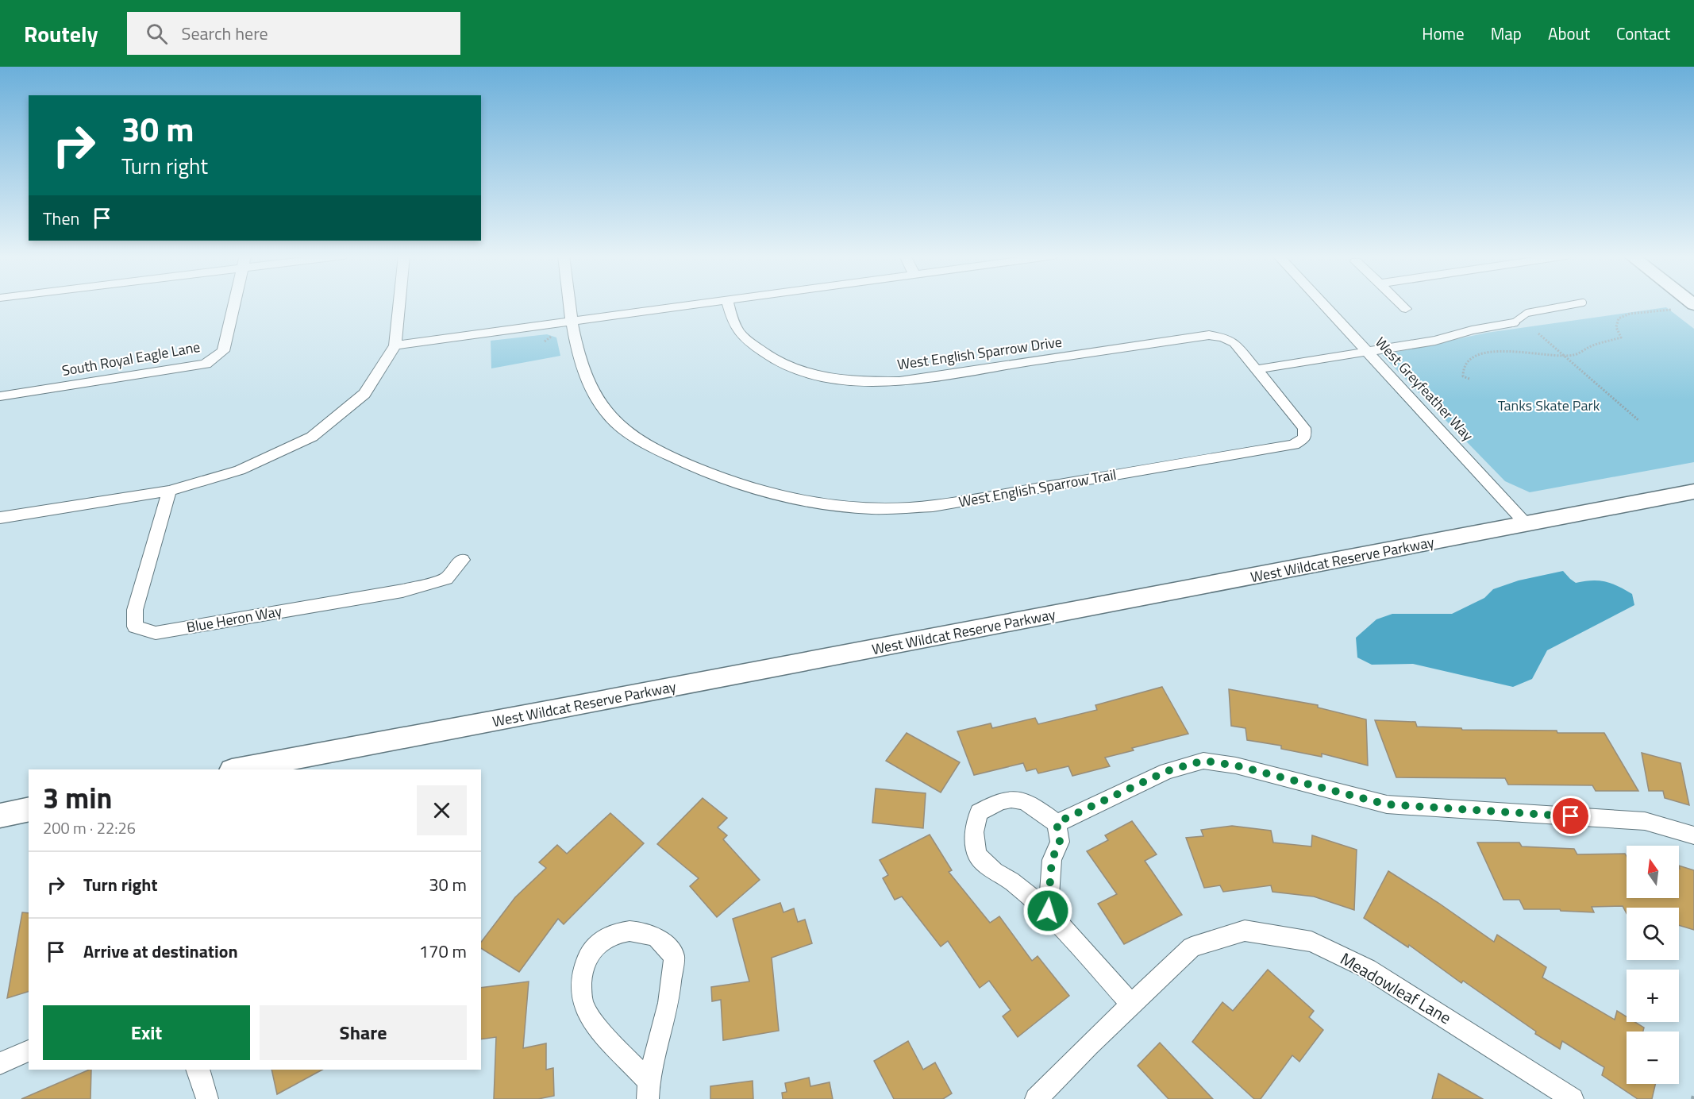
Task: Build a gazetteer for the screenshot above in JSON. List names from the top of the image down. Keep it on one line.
{"streets":{"main road":["West Wildcat Reserve Parkway"],"street":["West English Sparrow Drive","South Royal Eagle Lane","West Greyfeather Way","West English Sparrow Trail","Blue Heron Way","Meadowleaf Lane"]},"crossings":[["West English Sparrow Drive","West English Sparrow Trail"],["West Greyfeather Way","West Wildcat Reserve Parkway"]],"parks":["Tanks Skate Park"],"north":"top","page":{"header":"Routely","search":"Search here","nav":["Home","Map","About","Contact"],"turn":["30 m","Turn right"],"then":"Then","heading":["3 min","200 m · 22:26"],"map_buttons":["+","−"],"list":[{"name":"Turn right","value":"30 m"},{"name":"Arrive at destination","value":"170 m"}],"buttons":["Exit","Share"]}}
